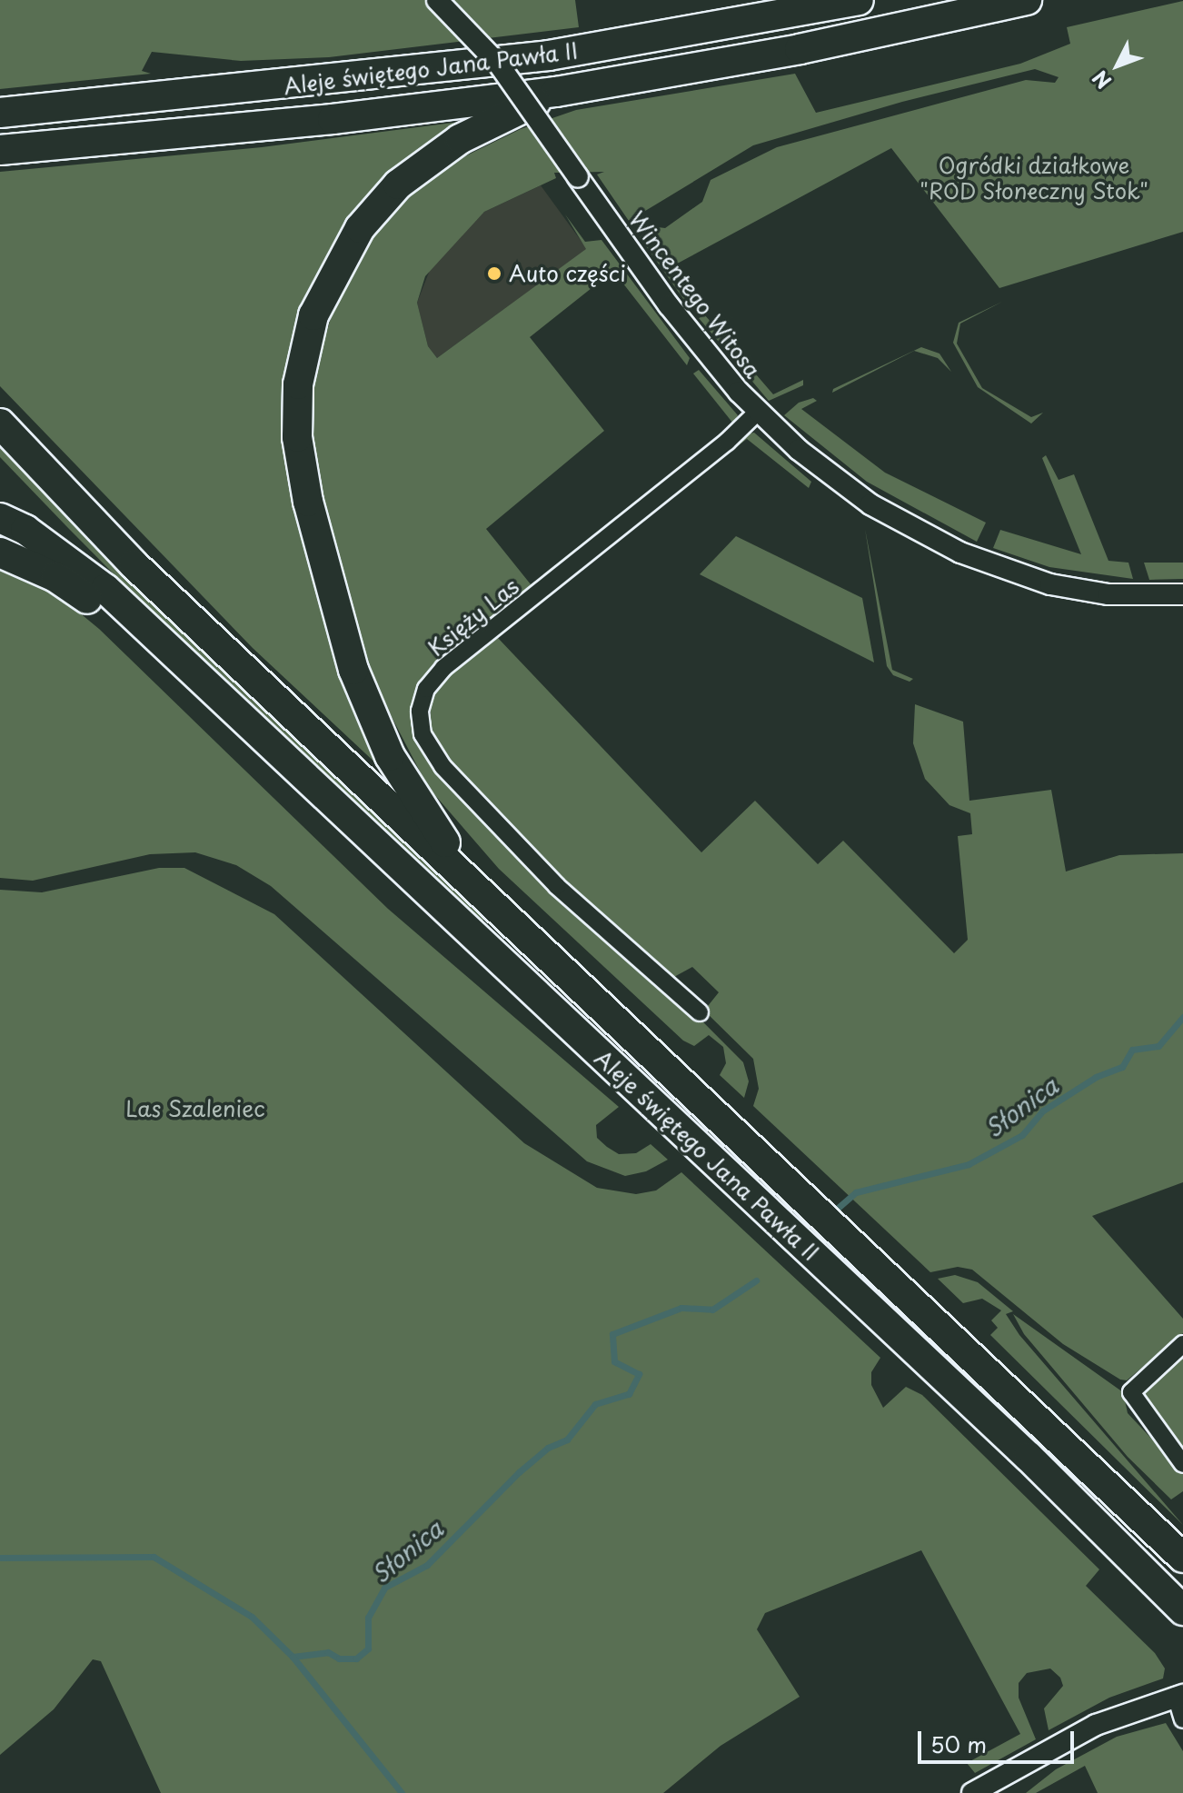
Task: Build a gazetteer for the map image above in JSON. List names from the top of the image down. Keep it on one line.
{"streets":{"highway":["Aleje świętego Jana Pawła II"],"street":["Wincentego Witosa","Księży Las"]},"crossings":[["Wincentego Witosa","Księży Las"]],"water":["Słonica"],"parks":["Ogródki działkowe \"ROD Słoneczny Stok\"","Las Szaleniec"],"places":["Auto części"],"scale_bar":"50 m","north":"bottom left"}
